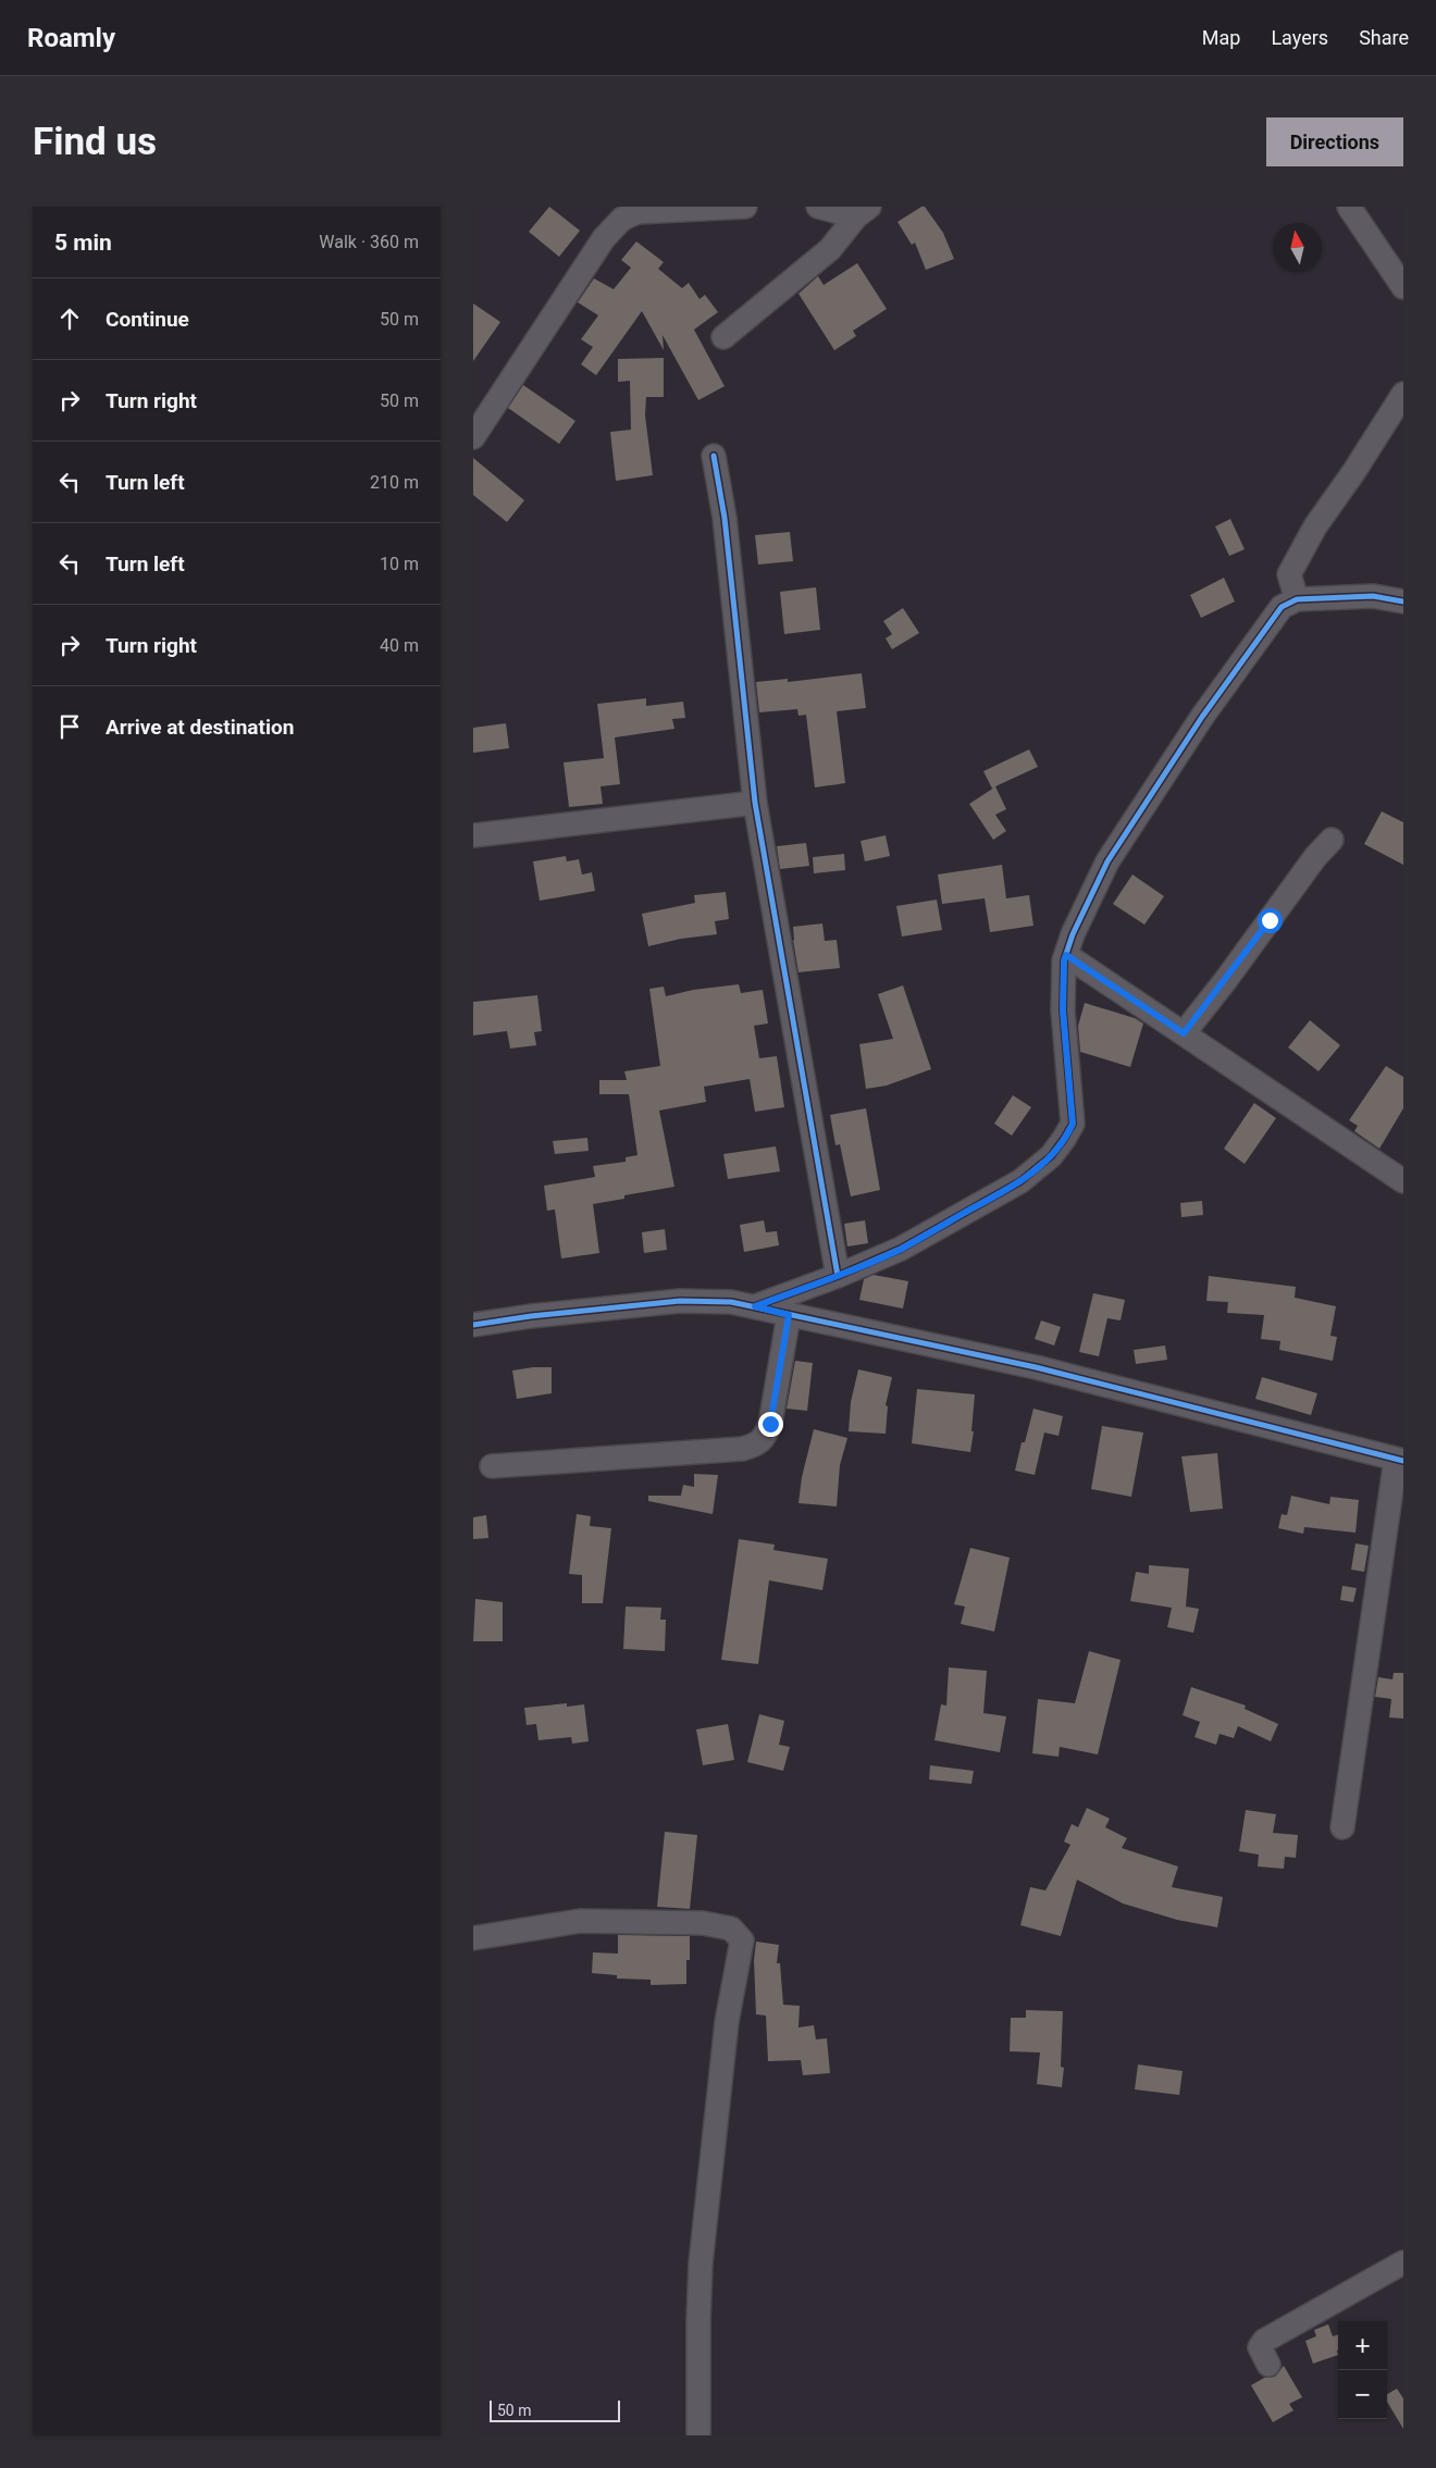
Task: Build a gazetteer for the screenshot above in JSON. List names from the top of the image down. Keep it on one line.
{"scale_bar":"50 m","north":"top","page":{"header":"Roamly","nav":["Map","Layers","Share"],"buttons":"Directions","title":"Find us","heading":["5 min","Walk · 360 m"],"list":[["Continue","50 m"],["Turn right","50 m"],["Turn left","210 m"],["Turn left","10 m"],["Turn right","40 m"],"Arrive at destination"],"map_buttons":["+","−"],"scale":"50 m"}}
